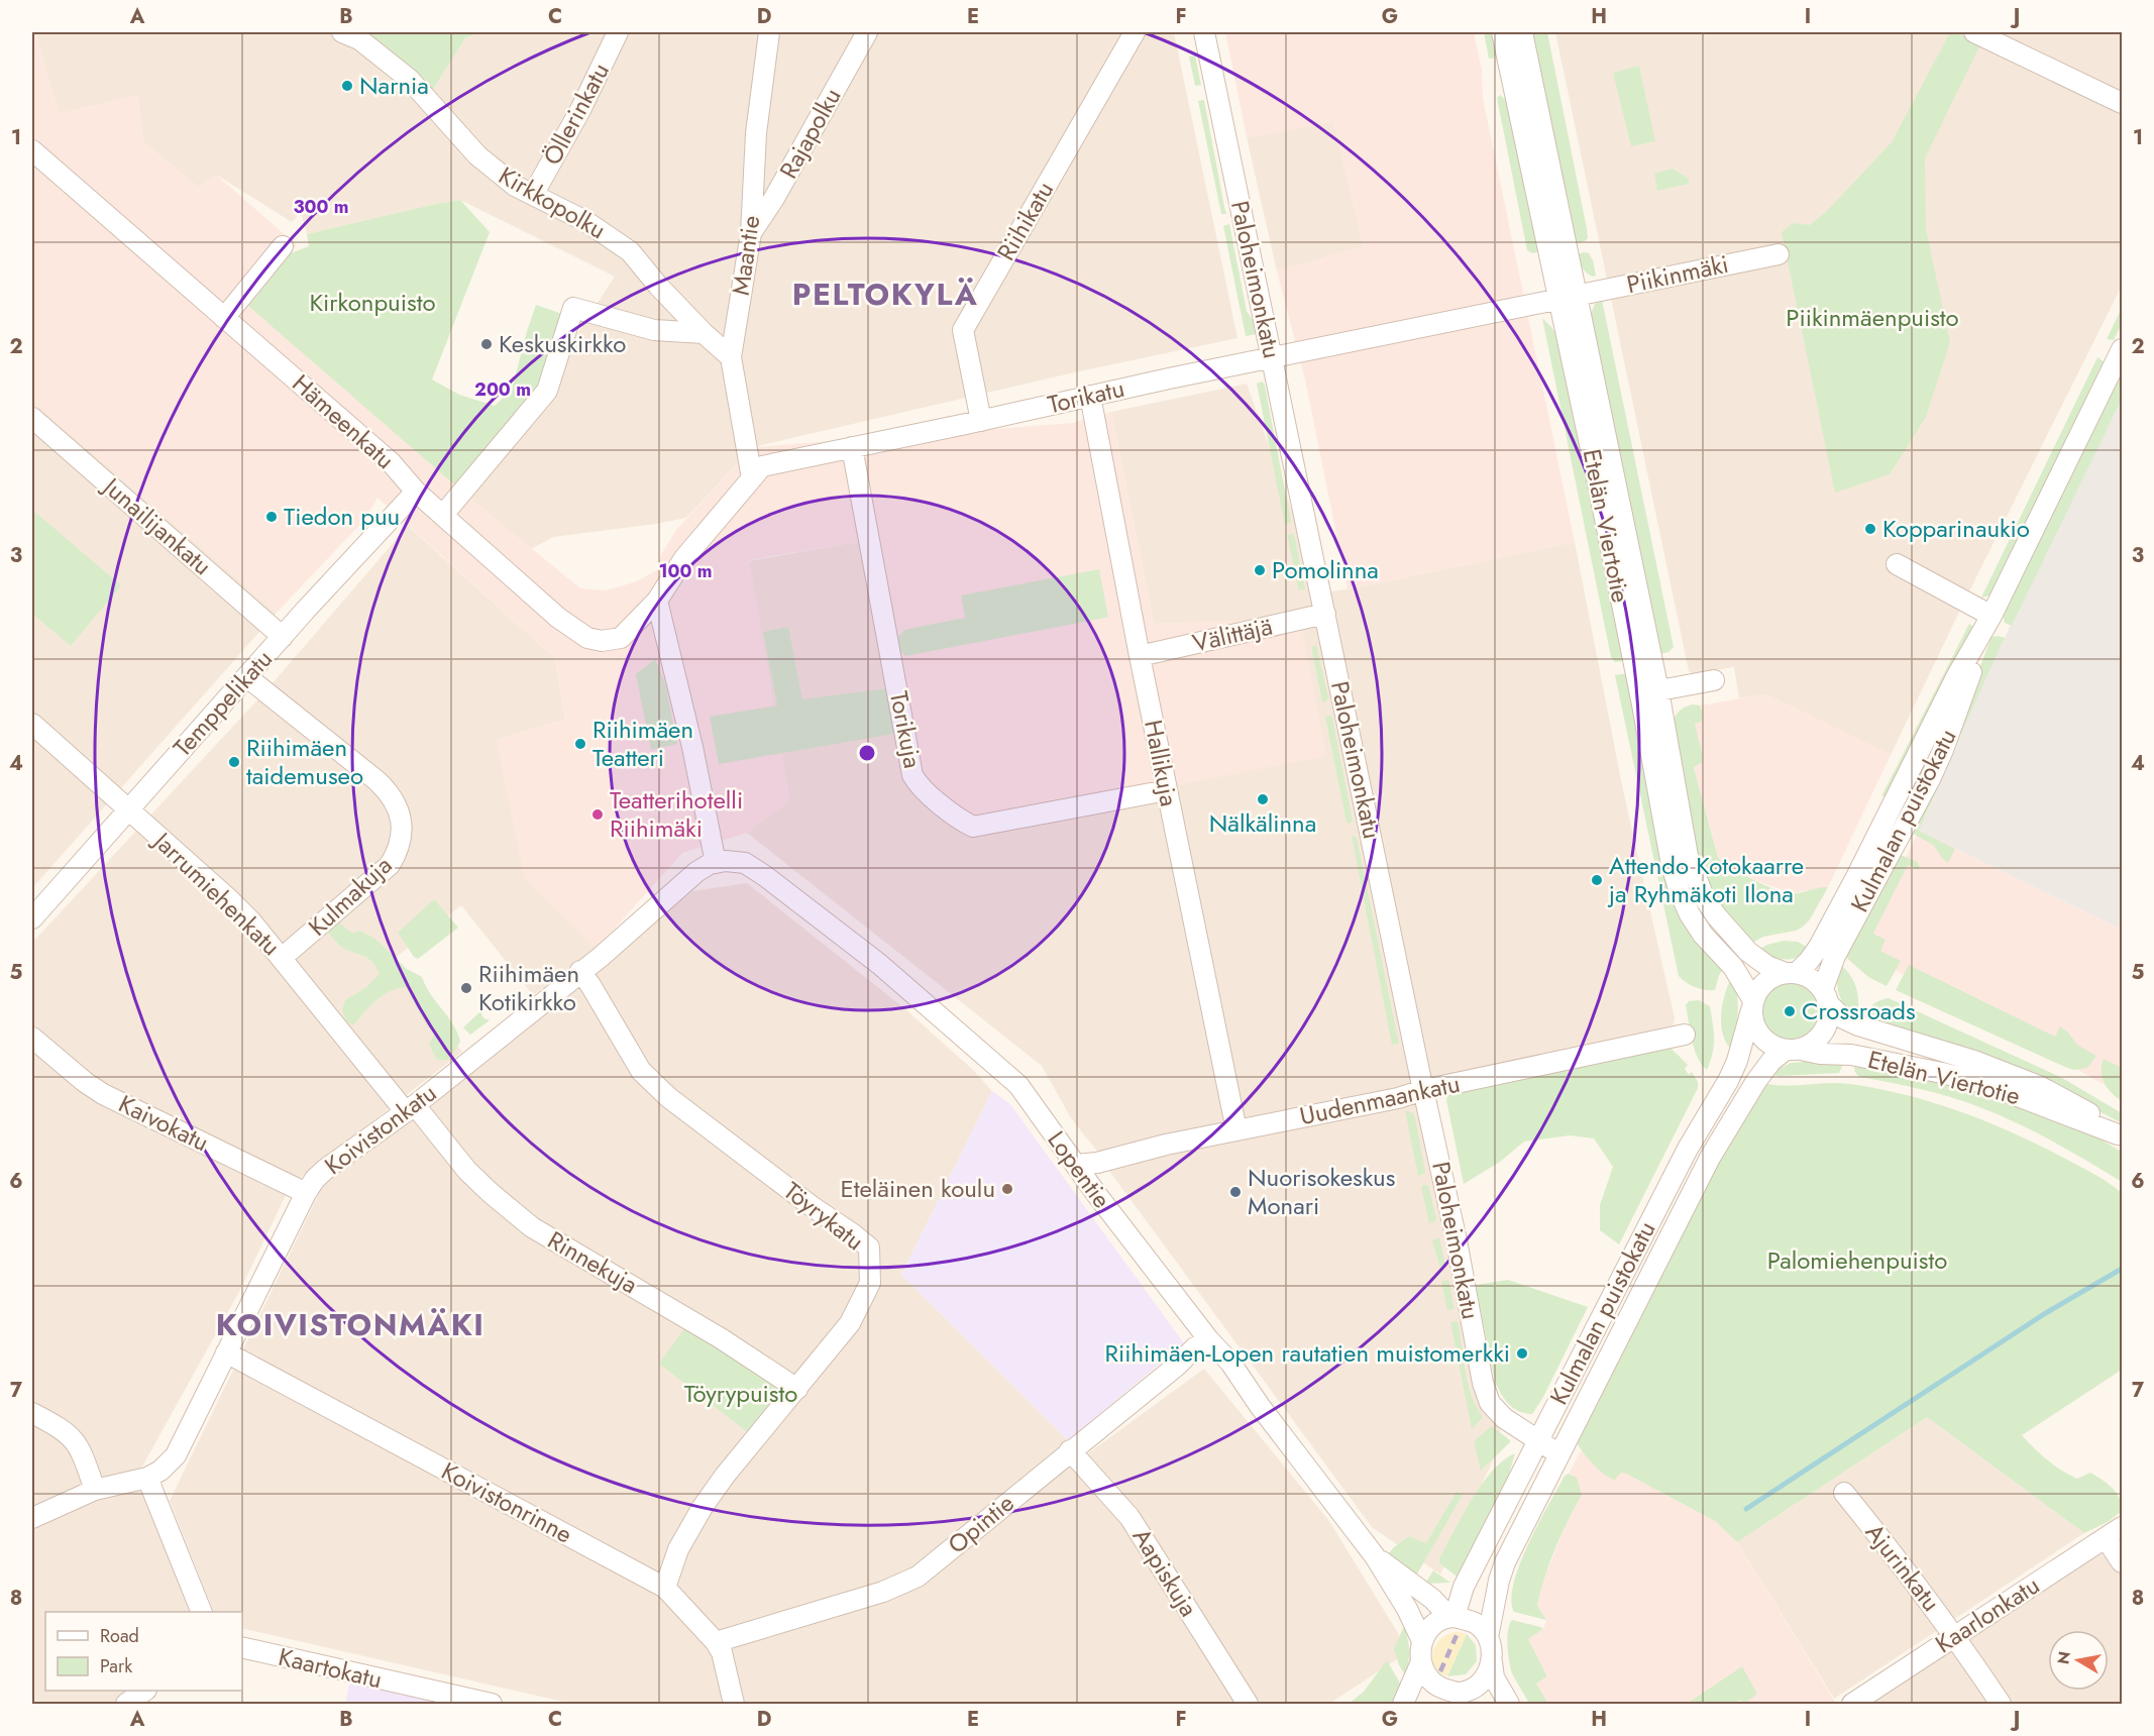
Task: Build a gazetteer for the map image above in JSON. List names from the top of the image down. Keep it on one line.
{"streets":{"street":["Öllerinkatu","Rajapolku","Kirkkopolku","Riihikatu","Maantie","Piikinmäki","Paloheimonkatu","Torikatu","Hämeenkatu","Etelän Viertotie","Junailijankatu","Välittäjä","Temppelikatu","Torikuja","Hallikuja","Kulmalan puistokatu","Jarrumiehenkatu","Kulmakuja","Uudenmaankatu","Kaivokatu","Koivistonkatu","Lopentie","Töyrykatu","Rinnekuja","Koivistonrinne","Opintie","Ajurinkatu","Aapiskuja","Kaarlonkatu","Kaartokatu"]},"crossings":[["Öllerinkatu","Kirkkopolku"],["Rajapolku","Maantie"],["Kirkkopolku","Maantie"],["Riihikatu","Torikatu"],["Maantie","Torikatu"],["Piikinmäki","Torikatu"],["Piikinmäki","Etelän Viertotie"],["Paloheimonkatu","Torikatu"],["Paloheimonkatu","Välittäjä"],["Paloheimonkatu","Kulmalan puistokatu"],["Paloheimonkatu","Uudenmaankatu"],["Torikatu","Hämeenkatu"],["Torikatu","Etelän Viertotie"],["Torikatu","Torikuja"],["Torikatu","Hallikuja"],["Hämeenkatu","Temppelikatu"],["Etelän Viertotie","Kulmalan puistokatu"],["Junailijankatu","Temppelikatu"],["Välittäjä","Hallikuja"],["Temppelikatu","Jarrumiehenkatu"],["Temppelikatu","Kulmakuja"],["Torikuja","Hallikuja"],["Hallikuja","Uudenmaankatu"],["Kulmalan puistokatu","Lopentie"],["Jarrumiehenkatu","Kulmakuja"],["Jarrumiehenkatu","Koivistonkatu"],["Jarrumiehenkatu","Rinnekuja"],["Uudenmaankatu","Lopentie"],["Kaivokatu","Koivistonkatu"],["Koivistonkatu","Lopentie"],["Koivistonkatu","Töyrykatu"],["Koivistonkatu","Rinnekuja"],["Koivistonkatu","Koivistonrinne"],["Lopentie","Opintie"],["Töyrykatu","Rinnekuja"],["Töyrykatu","Koivistonrinne"],["Koivistonrinne","Opintie"],["Opintie","Aapiskuja"],["Ajurinkatu","Kaarlonkatu"]],"districts":["PELTOKYLÄ","KOIVISTONMÄKI"],"parks":["Kirkonpuisto","Piikinmäenpuisto","Palomiehenpuisto","Töyrypuisto"],"places":["Narnia","Keskuskirkko","Tiedon puu","Kopparinaukio","Pomolinna","Riihimäen Teatteri","Riihimäen taidemuseo","Nälkälinna","Teatterihotelli Riihimäki","Attendo Kotokaarre ja Ryhmäkoti Ilona","Riihimäen Kotikirkko","Crossroads","Eteläinen koulu","Nuorisokeskus Monari","Riihimäen-Lopen rautatien muistomerkki"],"legend":["Road","Park"],"north":"left","grid":{"columns":["A","B","C","D","E","F","G","H","I","J"],"rows":["1","2","3","4","5","6","7","8"]},"rings":["300 m","200 m","100 m"]}
